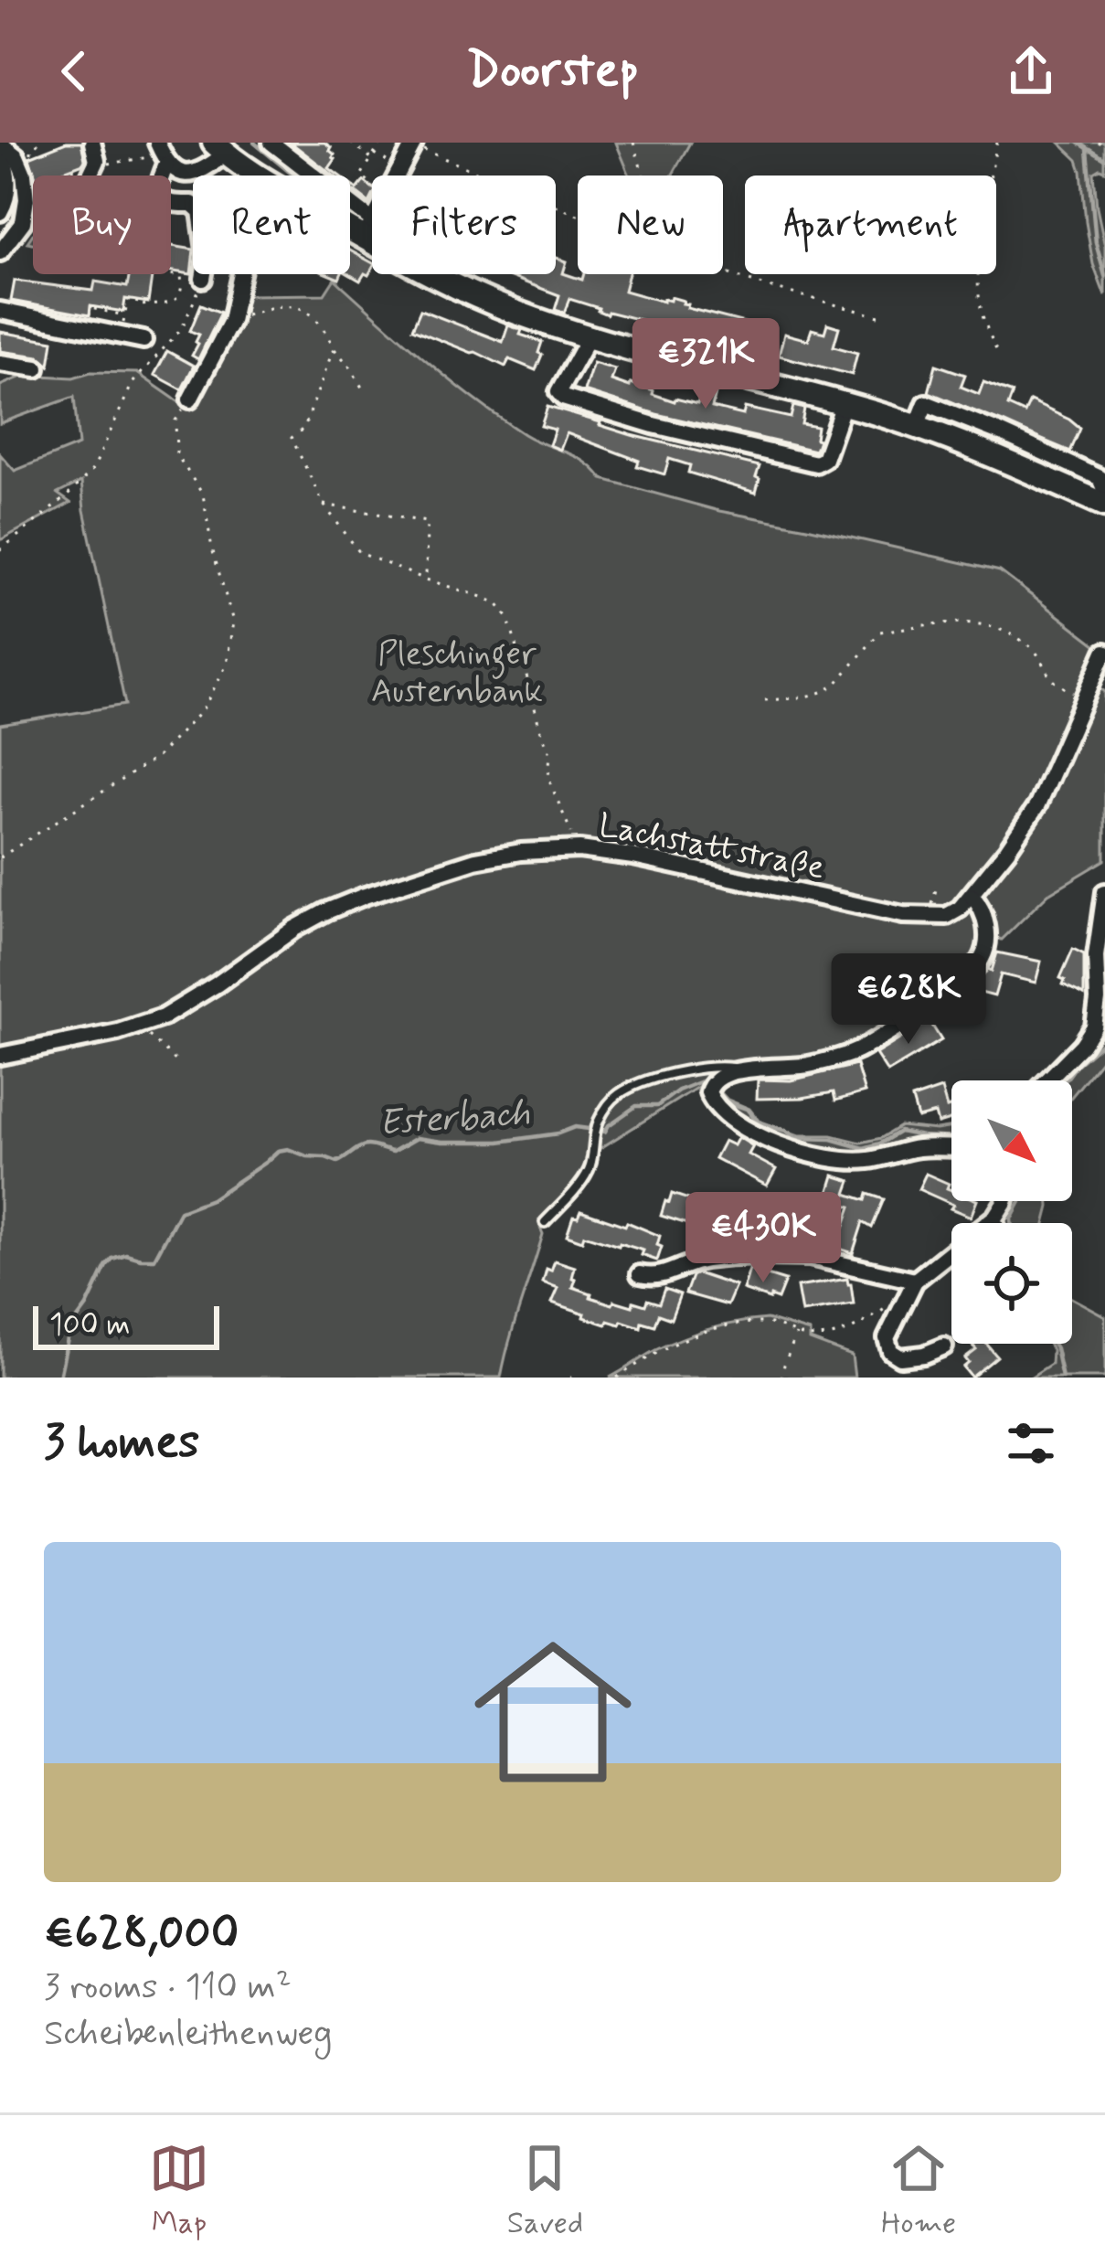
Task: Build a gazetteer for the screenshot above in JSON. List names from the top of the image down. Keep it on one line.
{"streets":{"street":["Lachstattstraße"]},"water":["Esterbach"],"parks":["Pleschinger Austernbank"],"scale_bar":"100 m","north":"bottom right","page":{"header":"Doorstep","chip":["Buy","Rent","Filters","New","Apartment"],"price":["€321K","€628K","€430K"],"scale":"100 m","heading":"3 homes","list":[{"name":"€628,000","note":"3 rooms · 110 m² · Scheibenleithenweg"}],"tabs":["Map","Saved","Home"]}}
